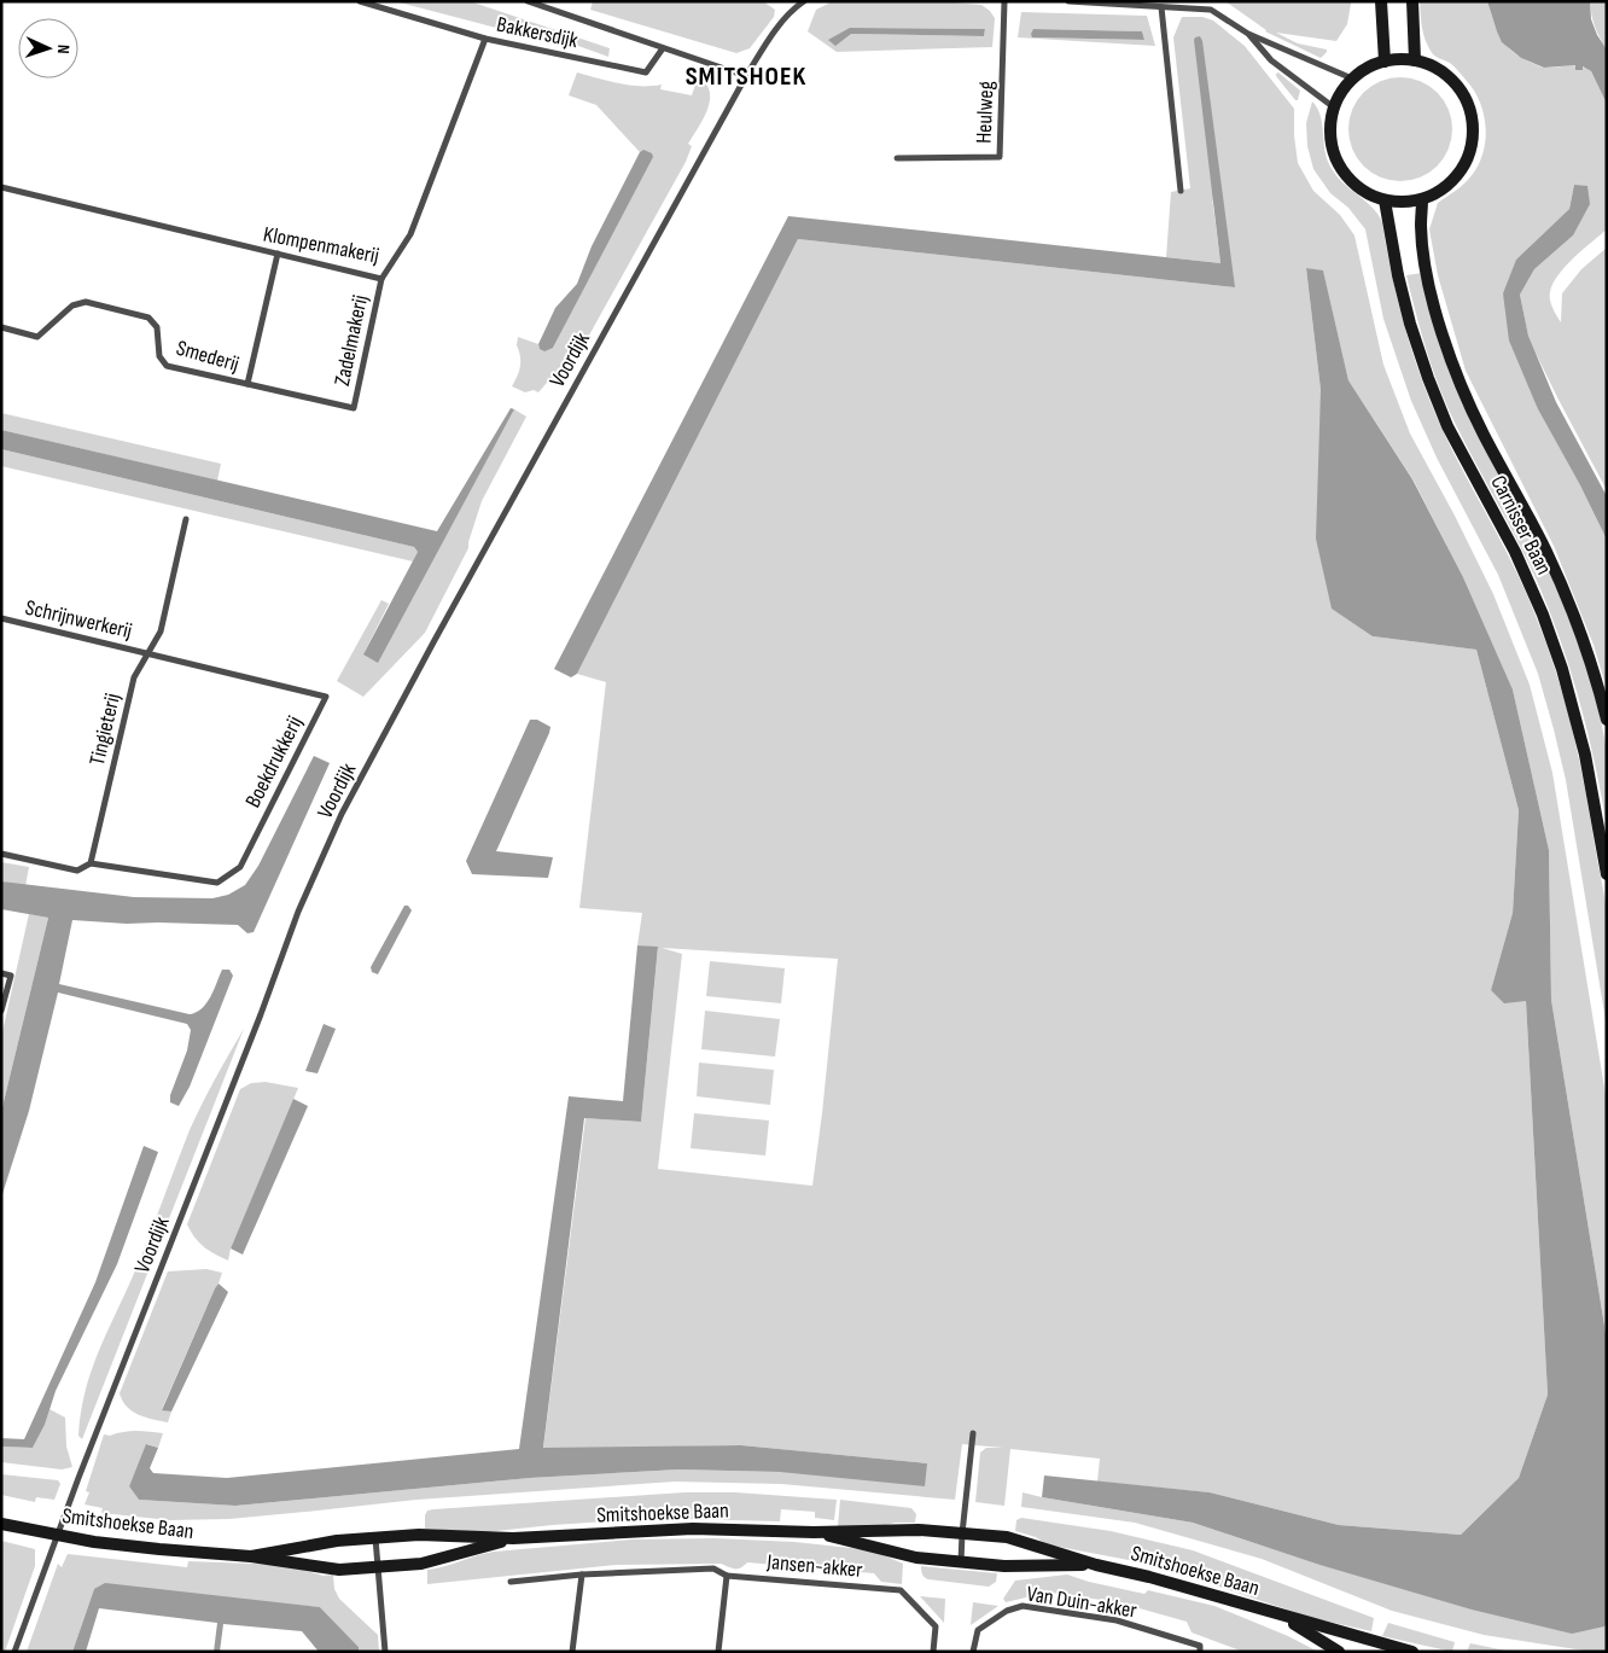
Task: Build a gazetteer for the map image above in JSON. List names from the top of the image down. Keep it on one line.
{"streets":{"street":["Bakkersdijk","Heulweg","Klompenmakerij","Zadelmakerij","Smederij","Voordijk","Carnisser Baan","Schrijnwerkerij","Tingieterij","Boekdrukkerij","Smitshoekse Baan","Jansen-akker","Van Duin-akker"]},"crossings":[["Bakkersdijk","Klompenmakerij"],["Bakkersdijk","Voordijk"],["Klompenmakerij","Zadelmakerij"],["Klompenmakerij","Smederij"],["Zadelmakerij","Smederij"],["Schrijnwerkerij","Tingieterij"],["Schrijnwerkerij","Boekdrukkerij"],["Tingieterij","Boekdrukkerij"]],"districts":["SMITSHOEK"],"north":"right"}
